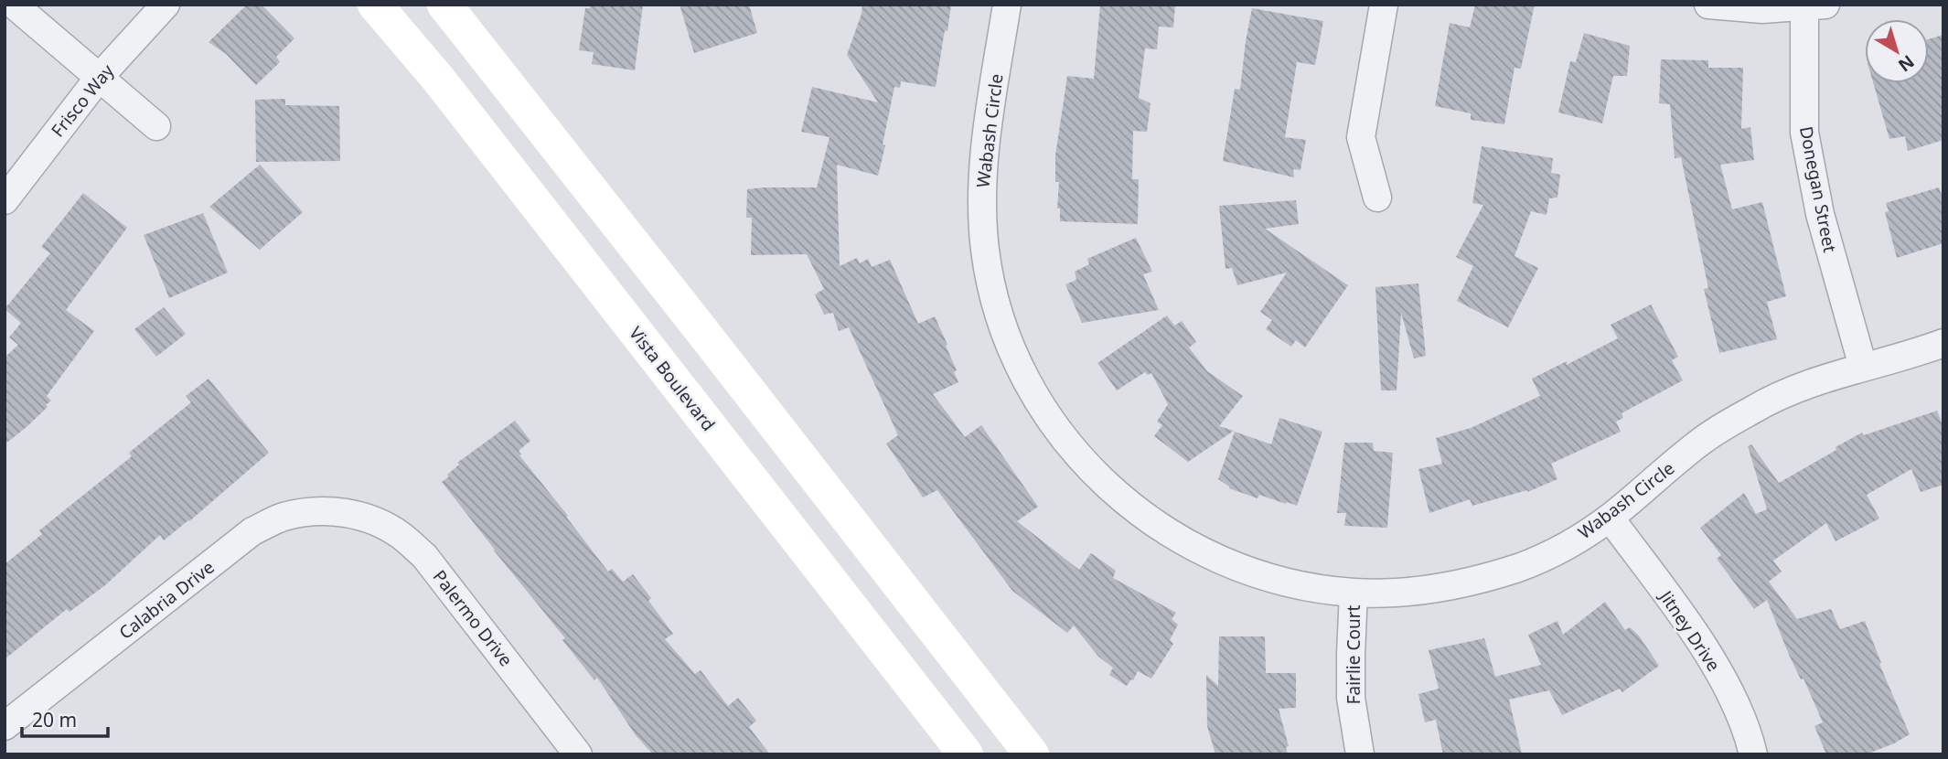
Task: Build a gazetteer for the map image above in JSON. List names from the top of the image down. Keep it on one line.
{"streets":{"main road":["Vista Boulevard"],"street":["Frisco Way","Wabash Circle","Donegan Street","Calabria Drive","Palermo Drive","Jitney Drive","Fairlie Court"]},"crossings":[["Wabash Circle","Donegan Street"],["Wabash Circle","Jitney Drive"],["Wabash Circle","Fairlie Court"],["Calabria Drive","Palermo Drive"]],"scale_bar":"20 m","north":"bottom right"}
